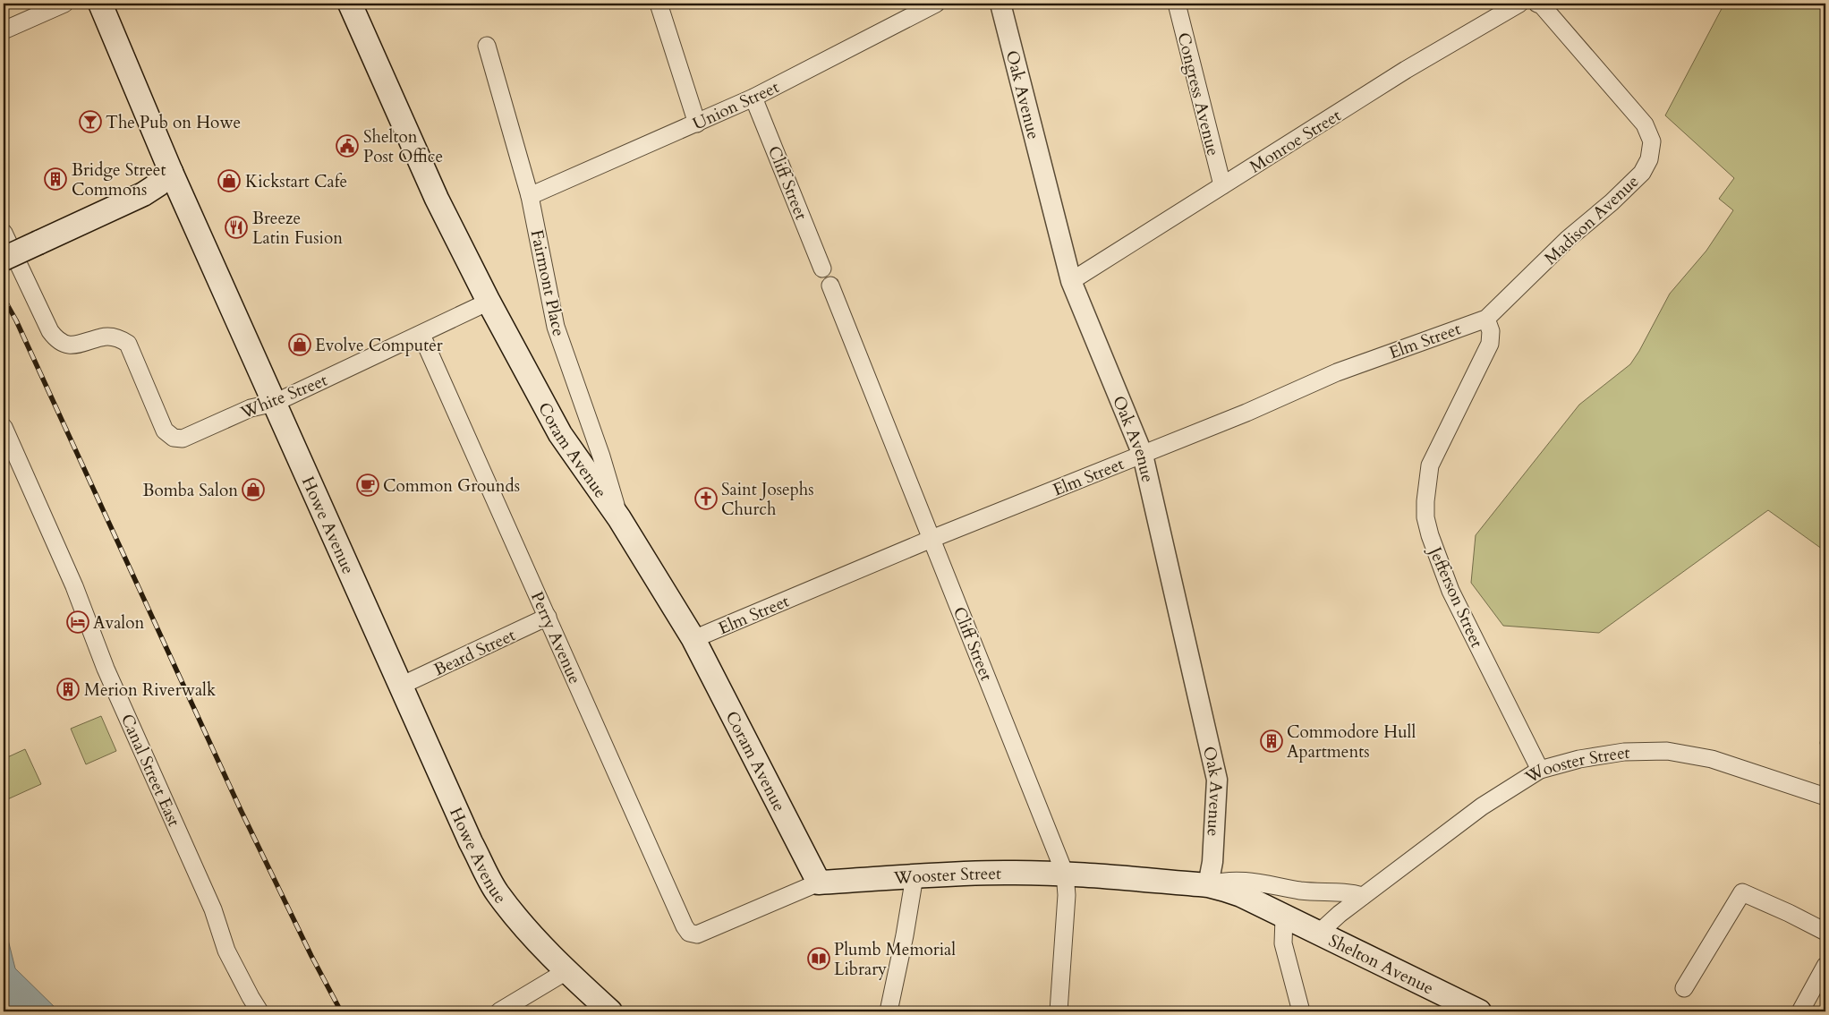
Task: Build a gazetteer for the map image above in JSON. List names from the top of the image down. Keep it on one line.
{"streets":{"main road":["Coram Avenue","Howe Avenue","Wooster Street","Shelton Avenue"],"street":["Congress Avenue","Oak Avenue","Union Street","Monroe Street","Cliff Street","Madison Avenue","Fairmont Place","Elm Street","White Street","Jefferson Street","Perry Avenue","Beard Street","Canal Street East"]},"crossings":[["Congress Avenue","Monroe Street"],["Oak Avenue","Monroe Street"],["Oak Avenue","Elm Street"],["Oak Avenue","Wooster Street"],["Union Street","Cliff Street"],["Union Street","Fairmont Place"],["Cliff Street","Elm Street"],["Cliff Street","Wooster Street"],["Madison Avenue","Elm Street"],["Madison Avenue","Jefferson Street"],["Fairmont Place","Coram Avenue"],["Elm Street","Coram Avenue"],["Elm Street","Jefferson Street"],["White Street","Coram Avenue"],["White Street","Howe Avenue"],["White Street","Perry Avenue"],["Coram Avenue","Wooster Street"],["Howe Avenue","Beard Street"],["Jefferson Street","Wooster Street"],["Perry Avenue","Beard Street"],["Perry Avenue","Wooster Street"],["Wooster Street","Shelton Avenue"]],"places":{"bar":["The Pub on Howe"],"public building":["Shelton Post Office"],"building":["Bridge Street Commons","Merion Riverwalk","Commodore Hull Apartments"],"shop":["Kickstart Cafe","Evolve Computer","Bomba Salon"],"restaurant":["Breeze Latin Fusion"],"cafe":["Common Grounds"],"church":["Saint Josephs Church"],"hotel":["Avalon"],"library":["Plumb Memorial Library"]}}
